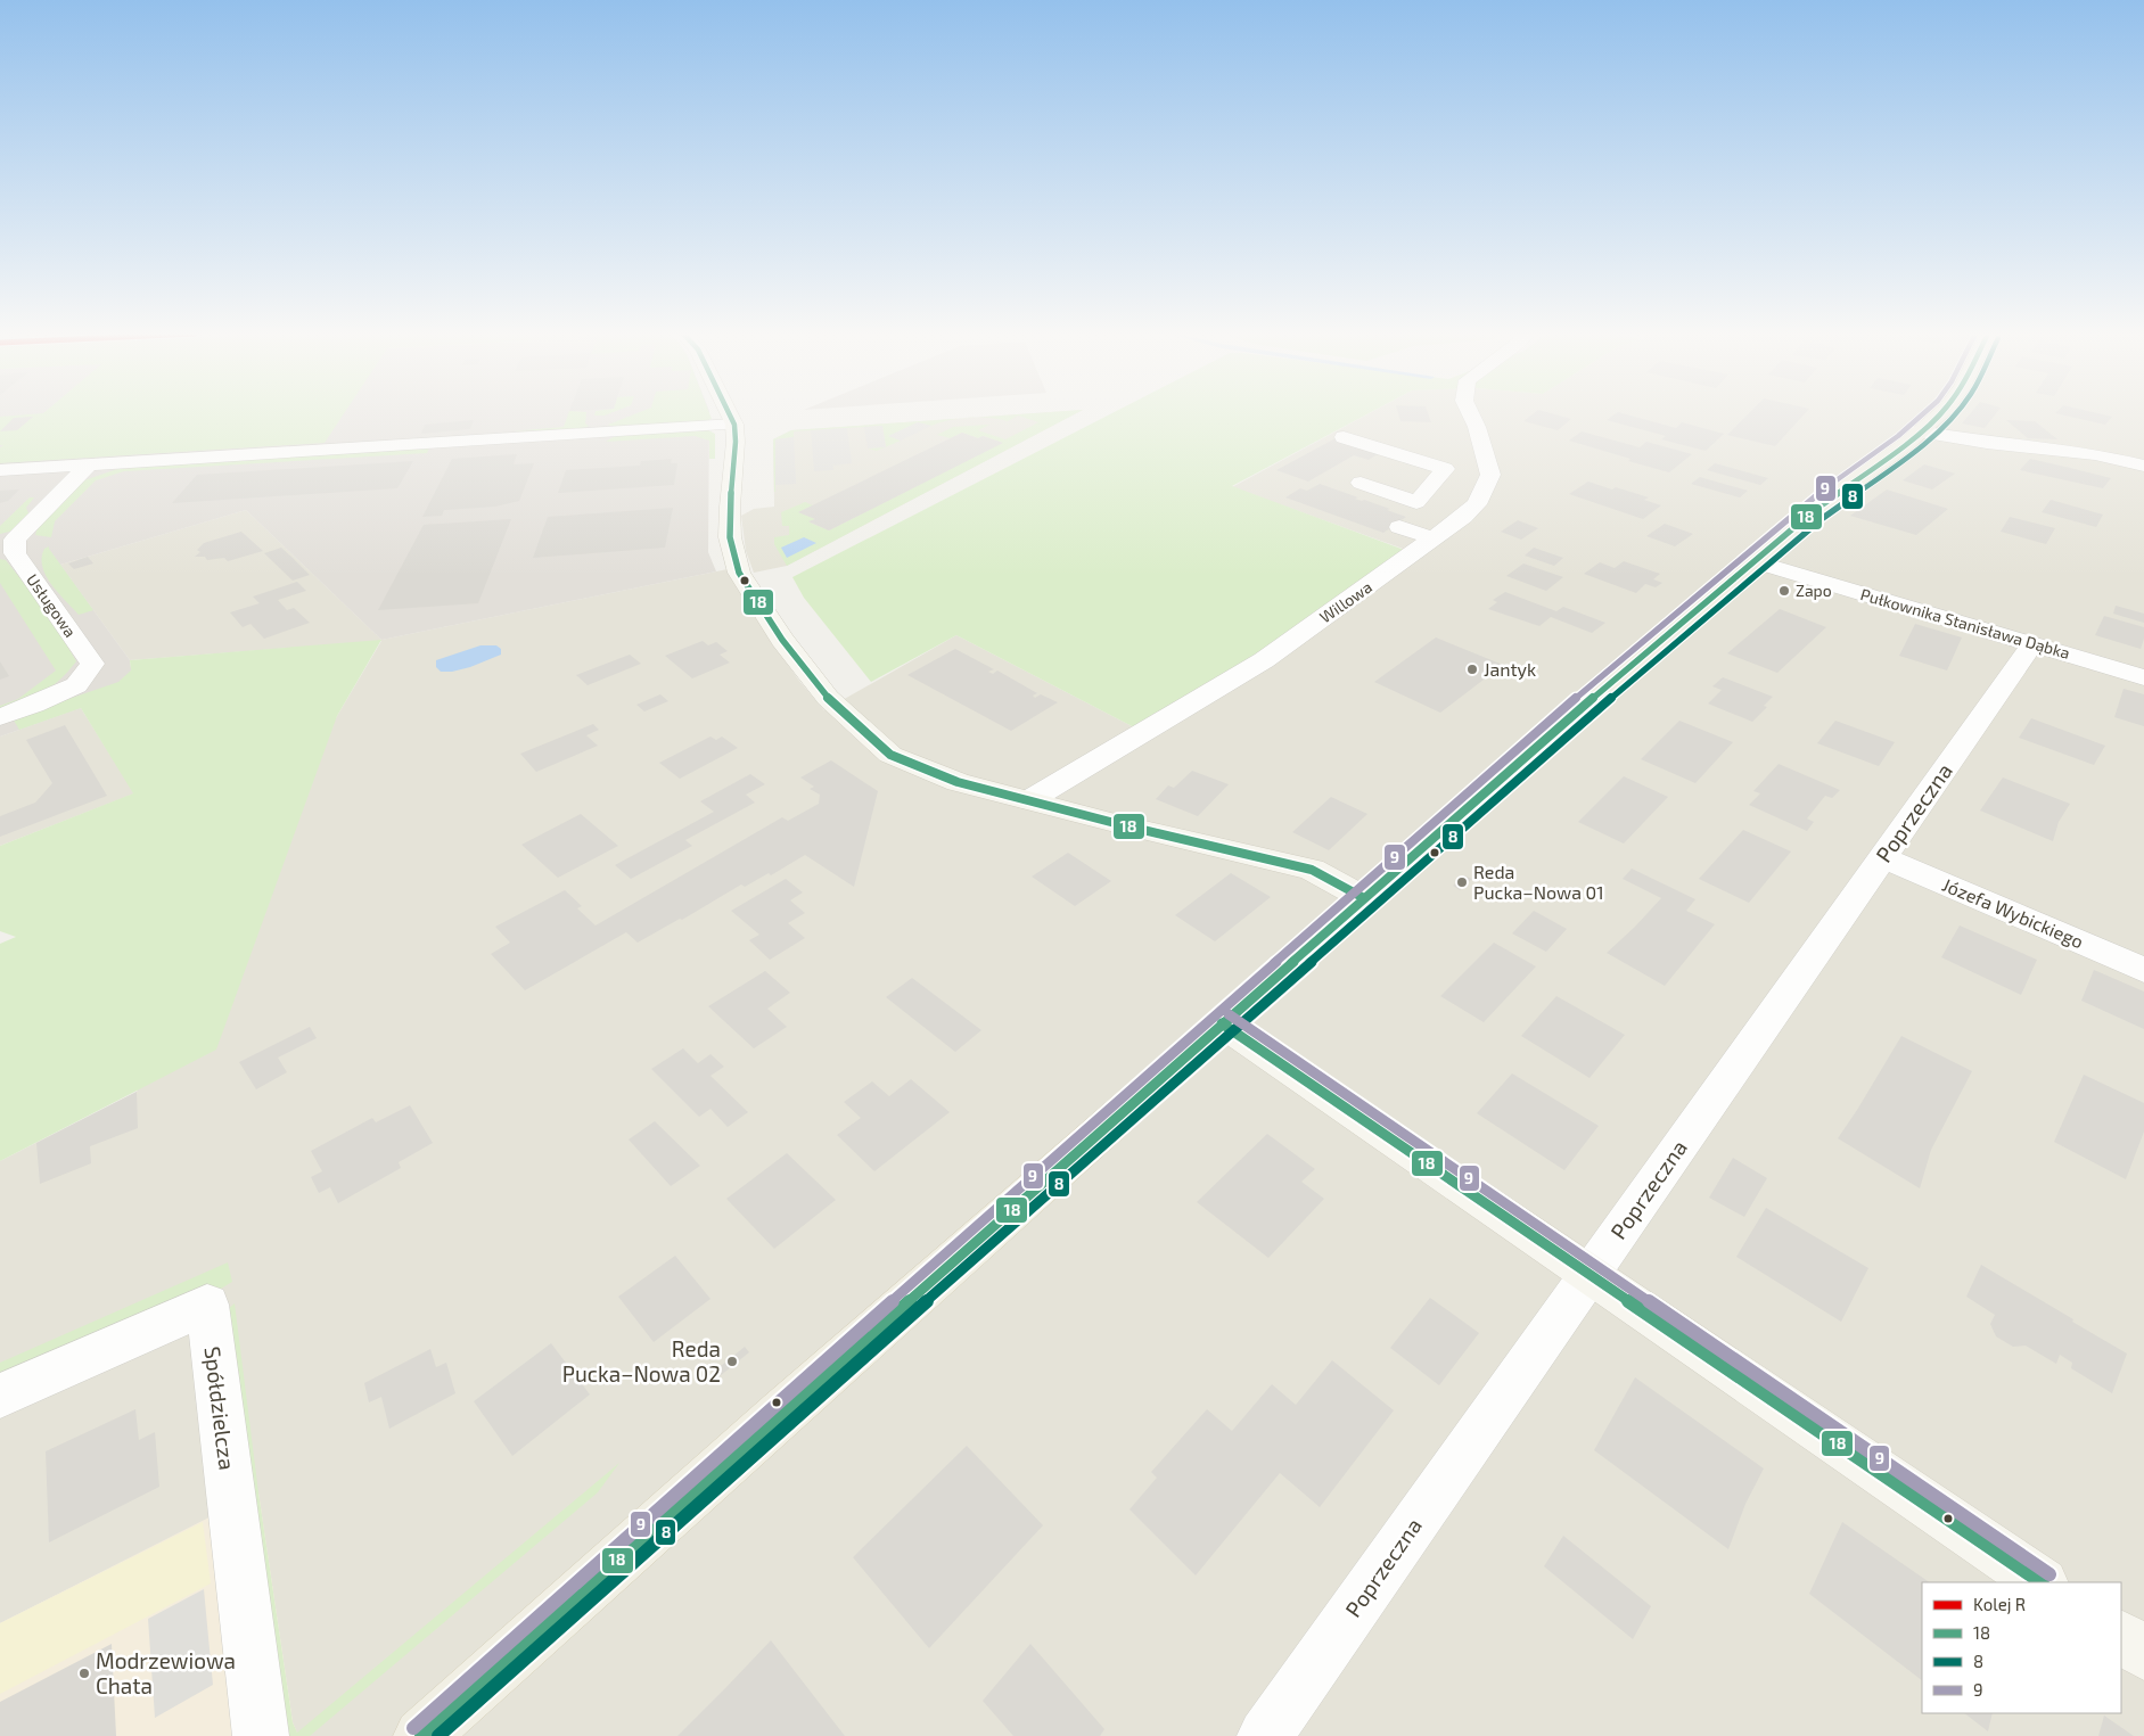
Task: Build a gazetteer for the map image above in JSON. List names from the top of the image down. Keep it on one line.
{"streets":{"street":["Willowa","Usługowa","Pułkownika Stanisława Dąbka","Poprzeczna","Józefa Wybickiego","Spółdzielcza"]},"crossings":[["Pułkownika Stanisława Dąbka","Poprzeczna"],["Poprzeczna","Józefa Wybickiego"]],"places":["Zapo","Jantyk","Reda Pucka–Nowa 01","Reda Pucka–Nowa 02","Modrzewiowa Chata"],"lines":["transit line 18","transit line 8","transit line 9"],"legend":["Kolej R","18","8","9"]}
